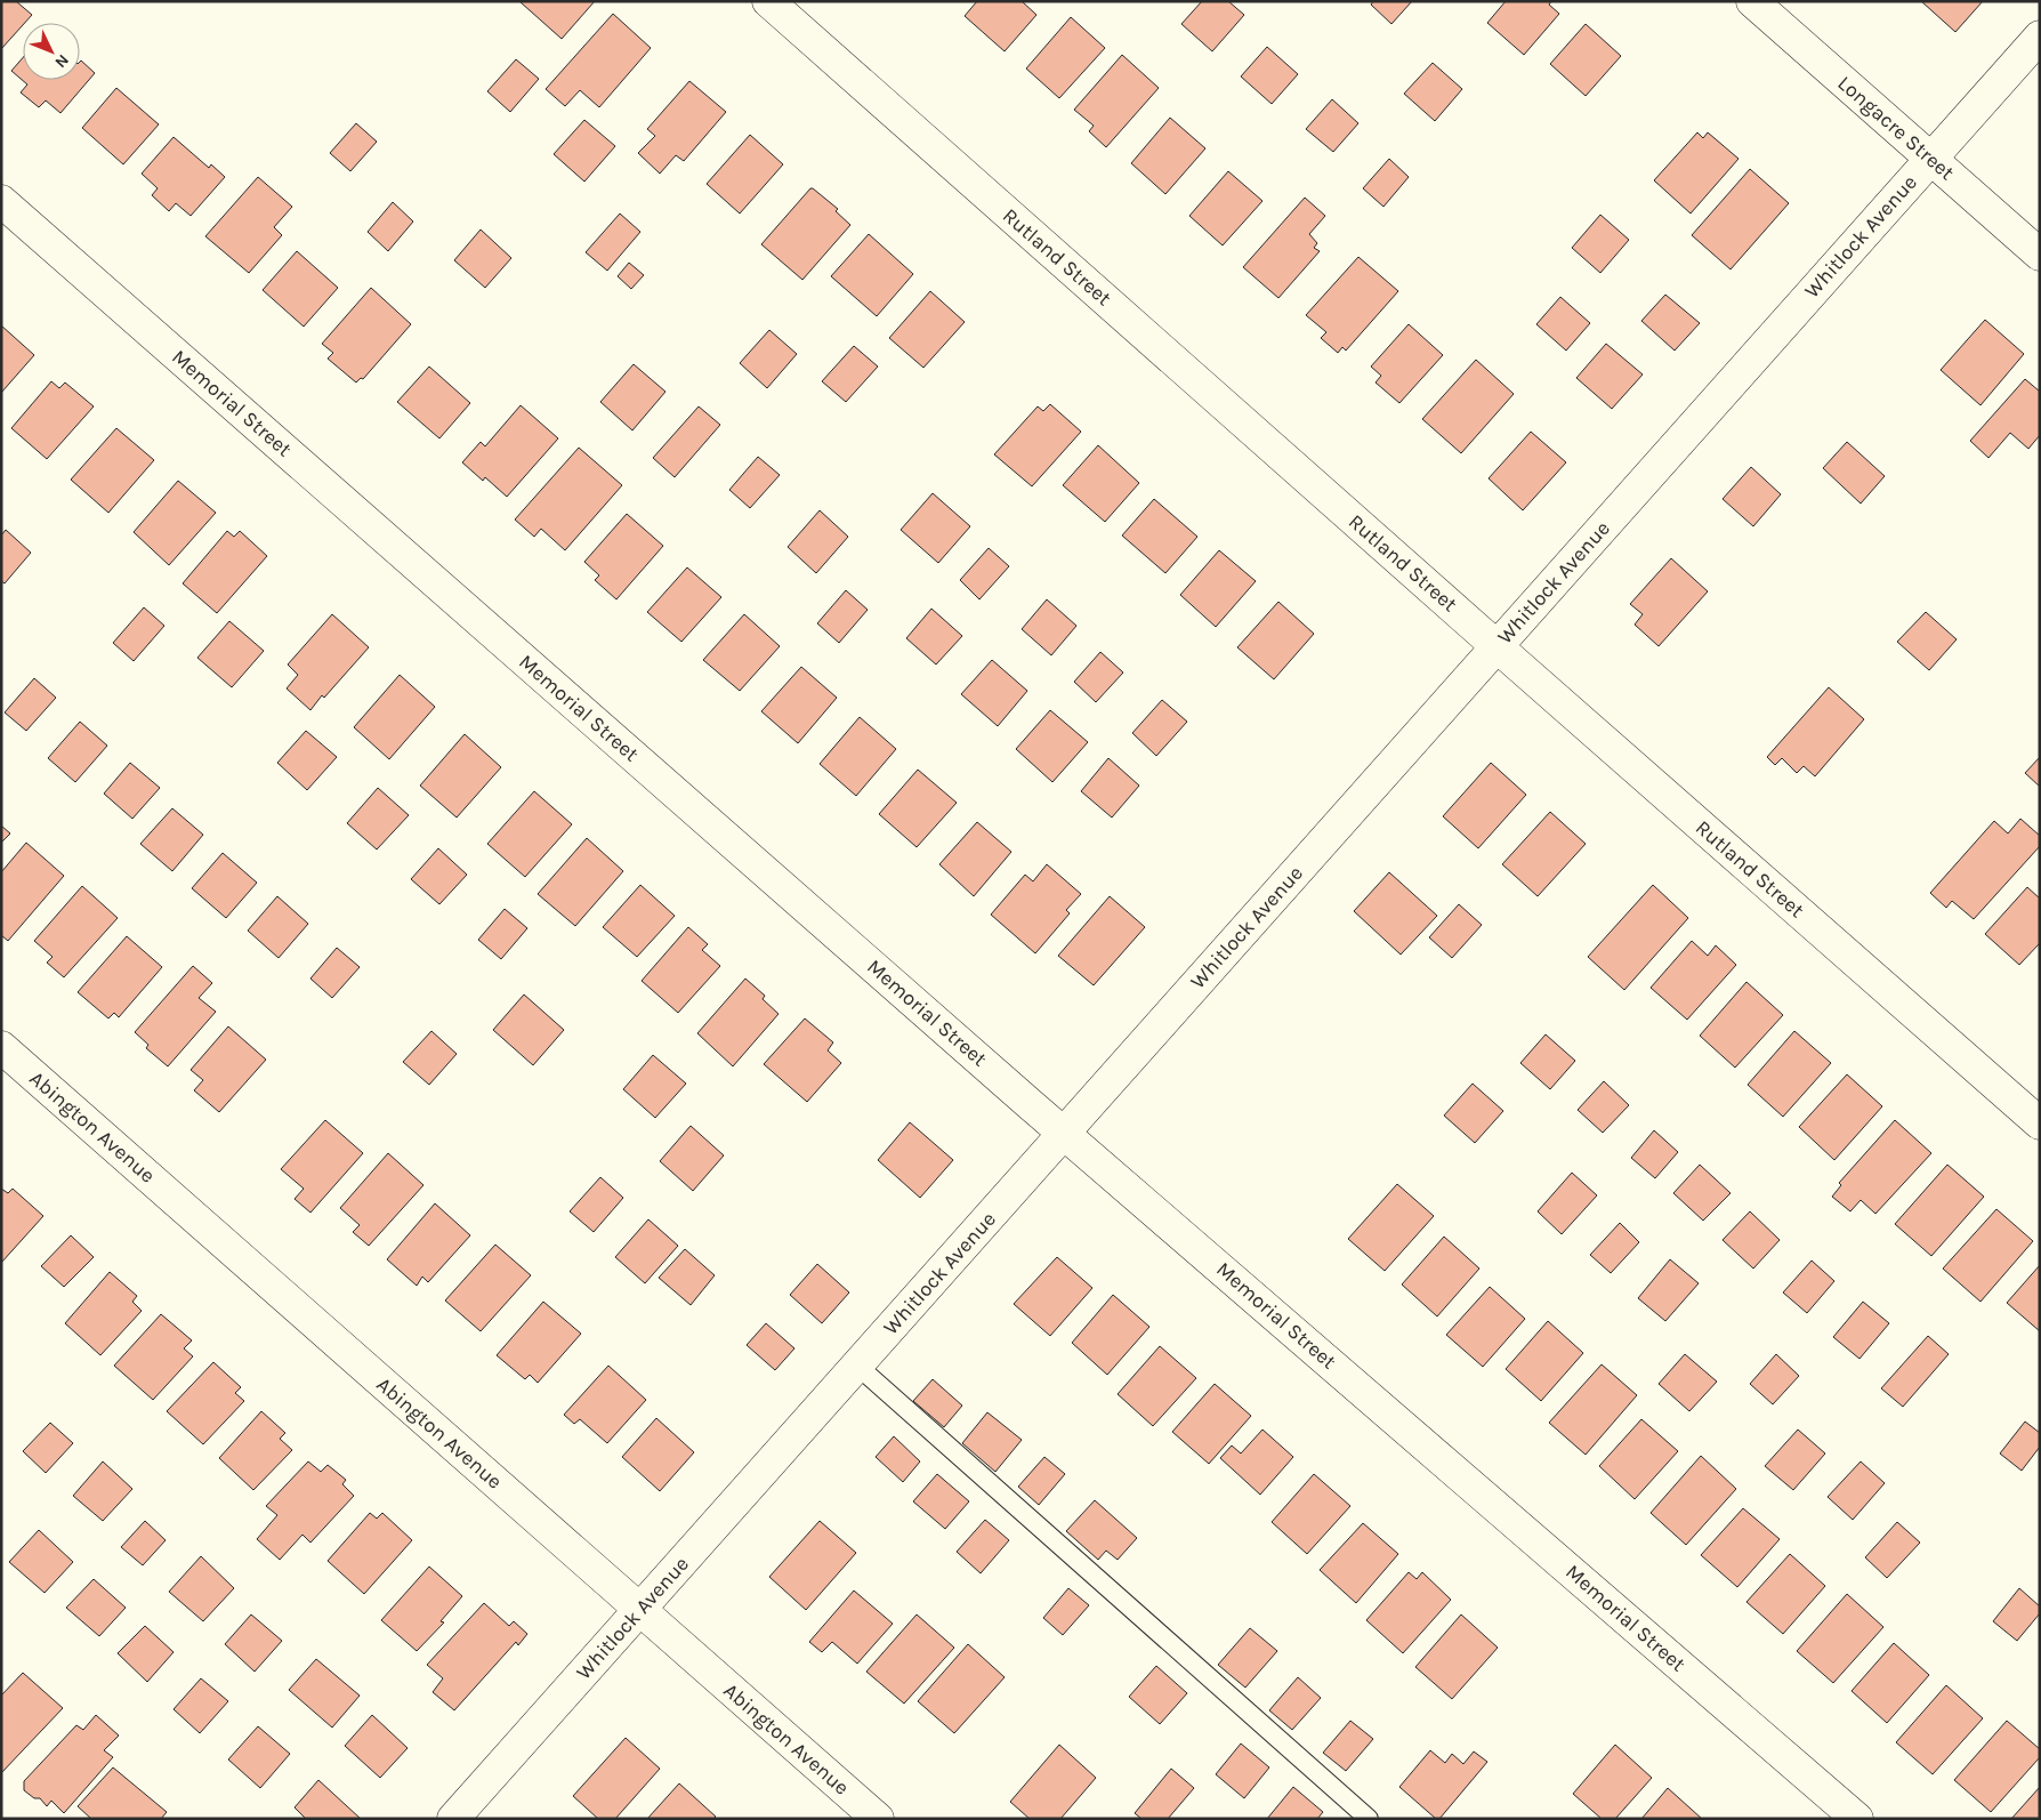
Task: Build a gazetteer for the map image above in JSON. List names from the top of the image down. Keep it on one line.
{"streets":{"street":["Longacre Street","Whitlock Avenue","Rutland Street","Memorial Street","Abington Avenue"]},"crossings":[["Longacre Street","Whitlock Avenue"],["Whitlock Avenue","Rutland Street"],["Whitlock Avenue","Memorial Street"],["Whitlock Avenue","Abington Avenue"]],"north":"bottom right"}
